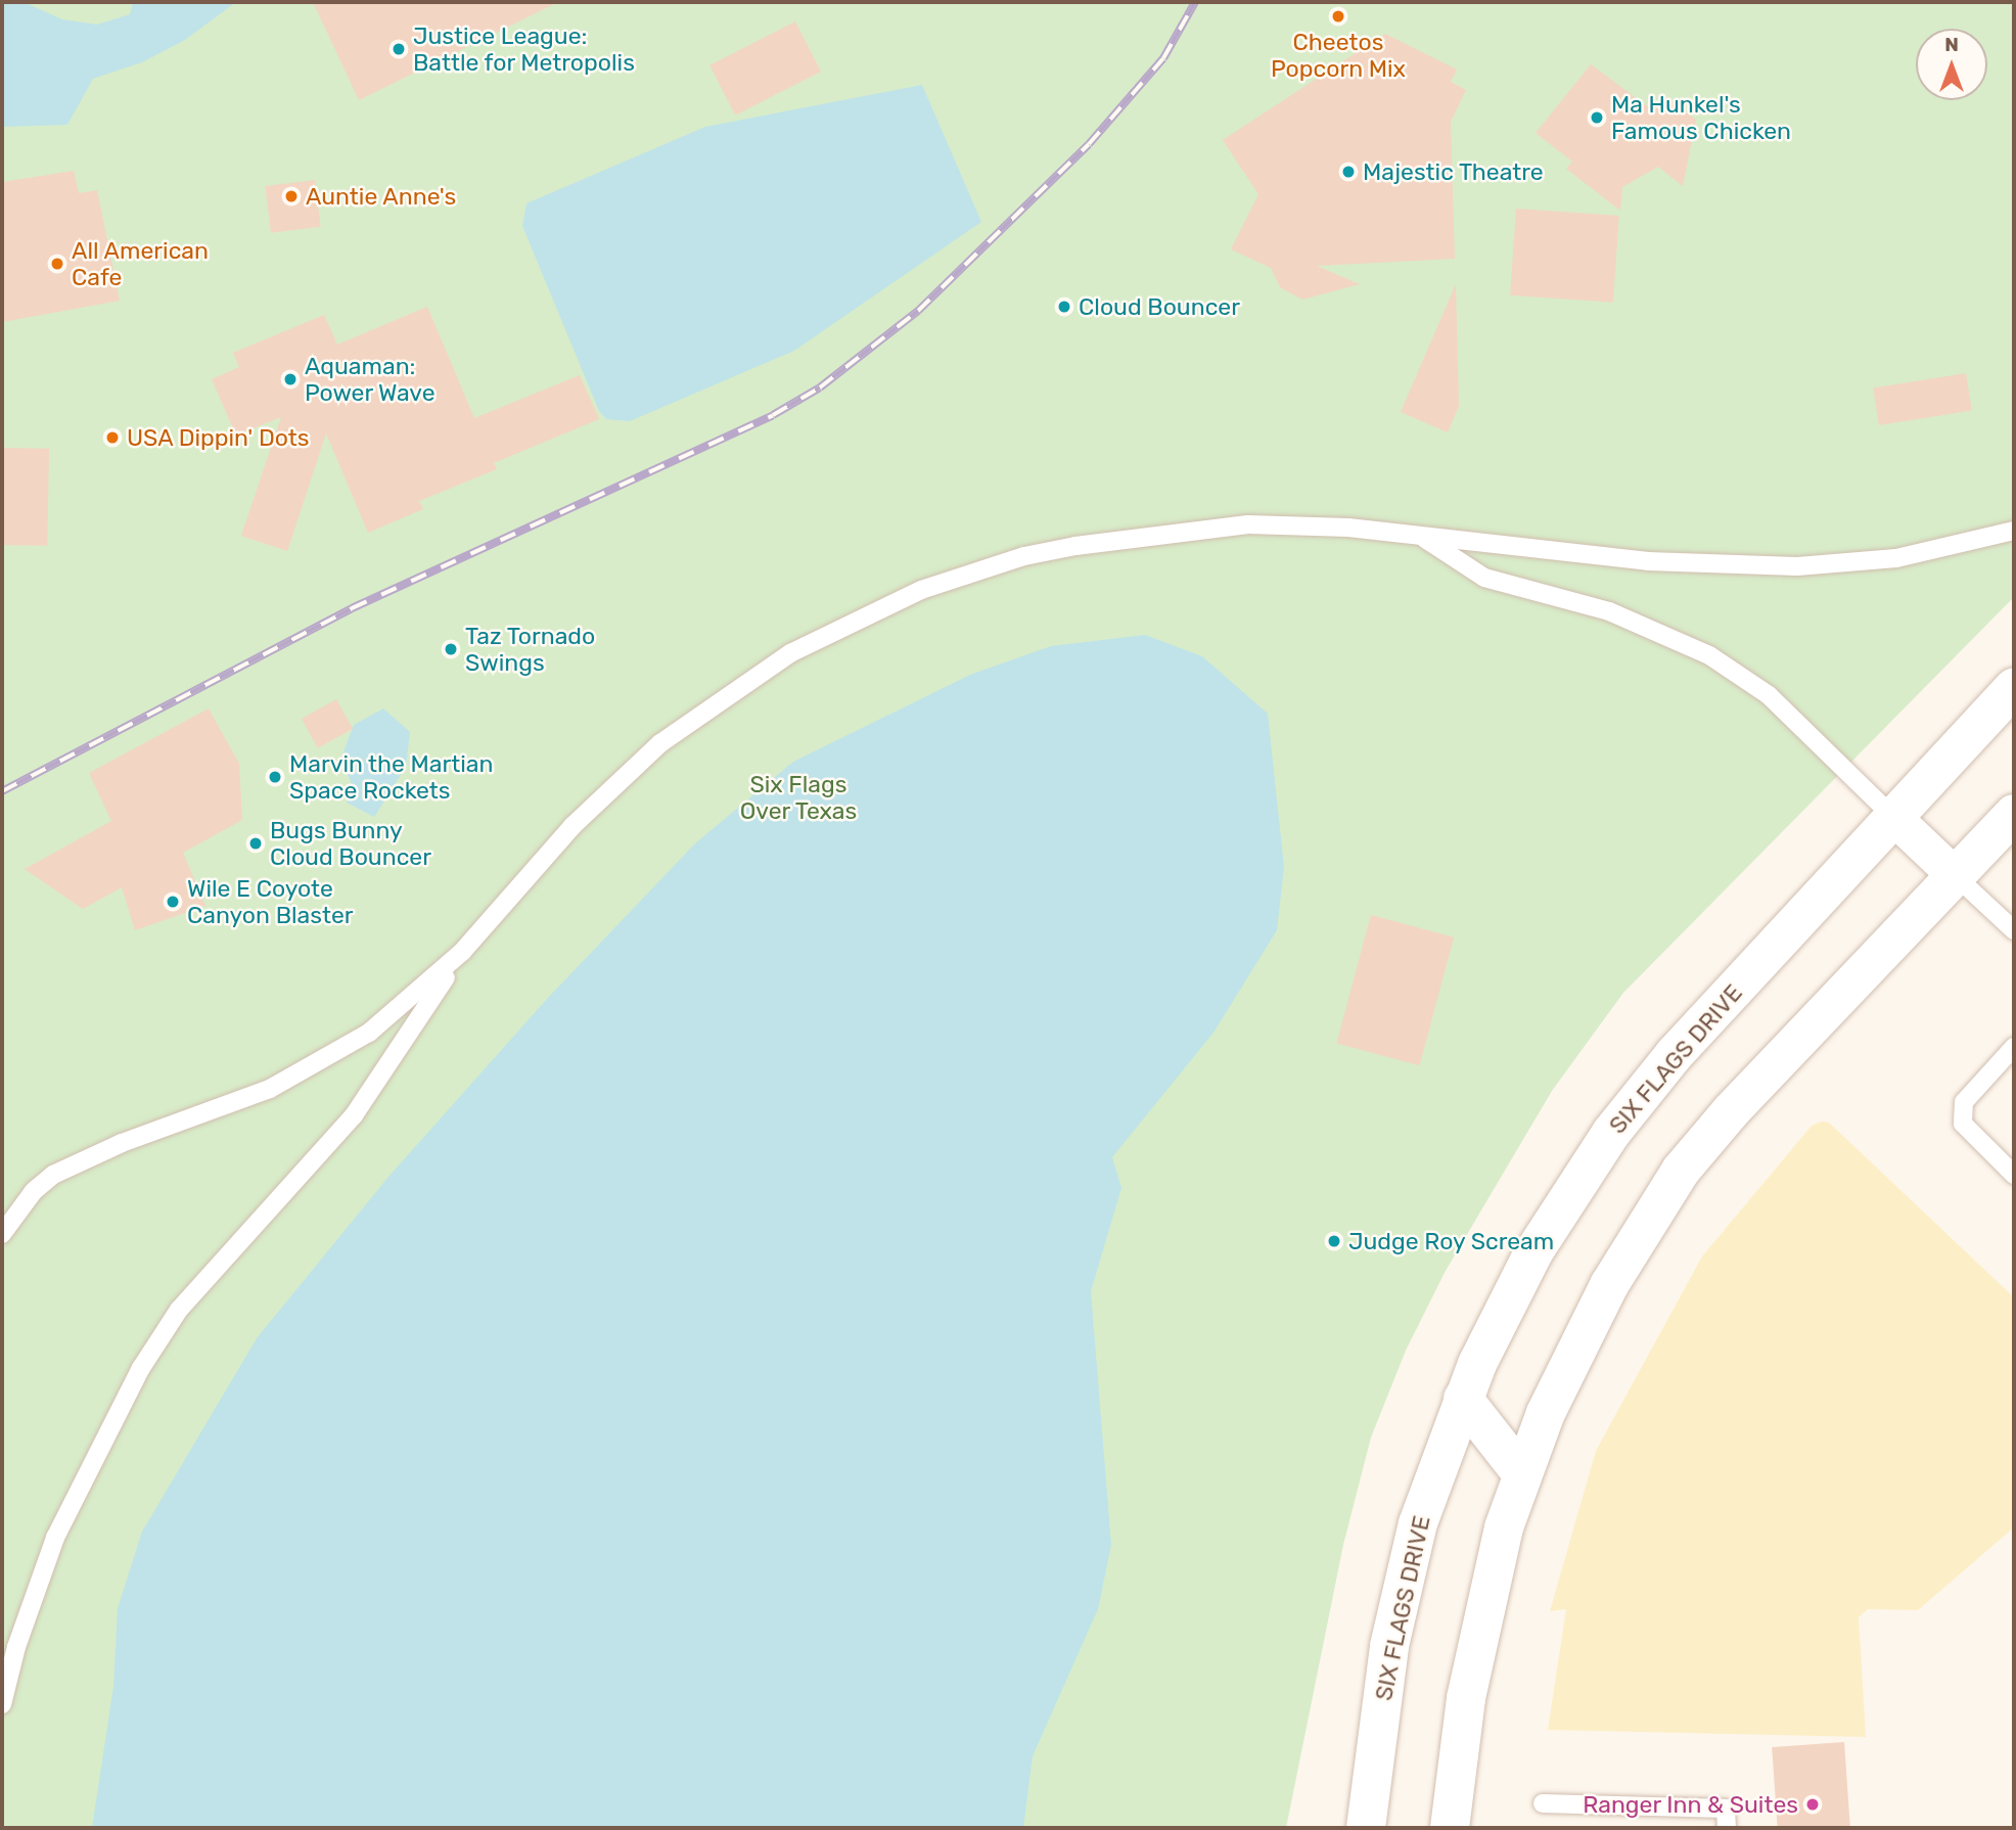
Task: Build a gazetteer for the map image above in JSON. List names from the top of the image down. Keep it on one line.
{"streets":{"street":["SIX FLAGS DRIVE"]},"parks":["Six Flags Over Texas"],"places":["Cheetos Popcorn Mix","Justice League: Battle for Metropolis","Ma Hunkel's Famous Chicken","Majestic Theatre","Auntie Anne's","All American Cafe","Cloud Bouncer","Aquaman: Power Wave","USA Dippin' Dots","Taz Tornado Swings","Marvin the Martian Space Rockets","Bugs Bunny Cloud Bouncer","Wile E Coyote Canyon Blaster","Judge Roy Scream","Ranger Inn & Suites"],"north":"top"}
